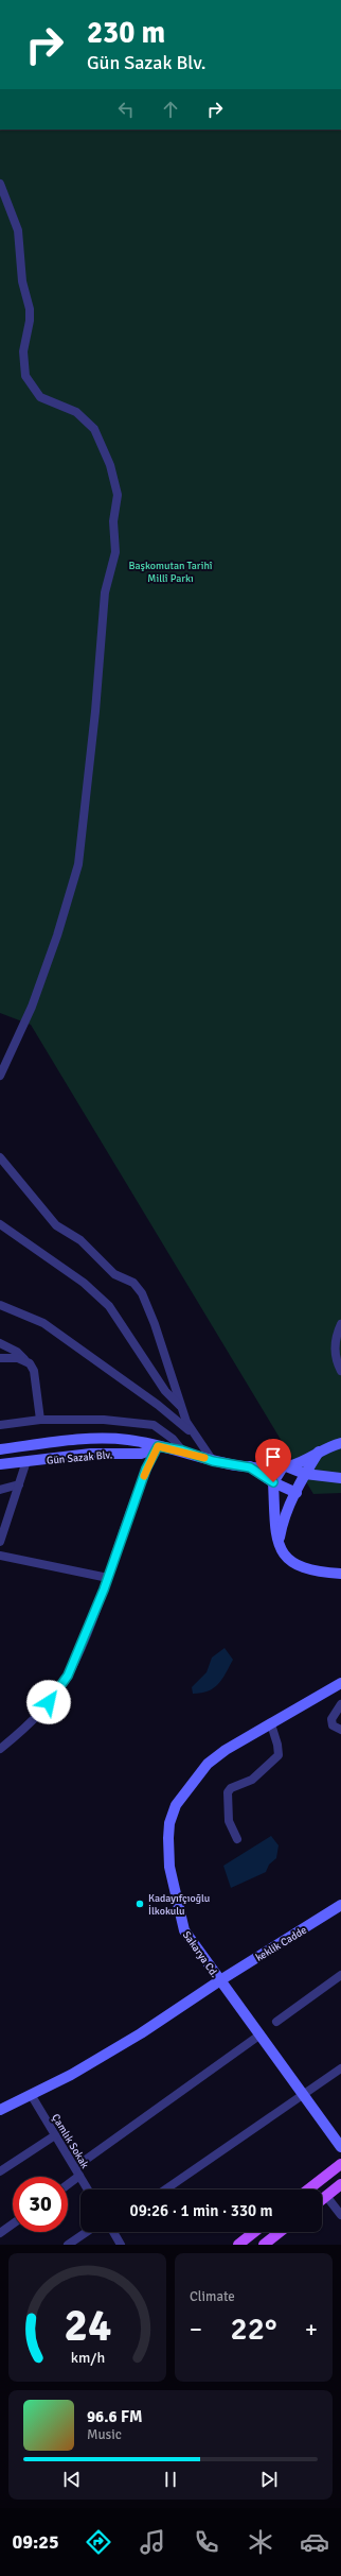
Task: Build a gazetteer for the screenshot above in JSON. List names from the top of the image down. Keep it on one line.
{"streets":{"main road":["Gün Sazak Blv.","keklik Cadde","Sakarya Cd."],"street":["Çamlık Sokak"]},"crossings":[["keklik Cadde","Sakarya Cd."],["keklik Cadde","Çamlık Sokak"]],"parks":["Başkomutan Tarihî Millî Parkı"],"places":["Kadayıfçıoğlu İlkokulu"],"page":{"turn":["230 m","Gün Sazak Blv."],"limit":"30","trip":"09:26 · 1 min · 330 m","tile":"Climate","heat":["−","22°","+"],"song":["96.6 FM","Music"],"tabs":"09:25","gauge":["24","km/h"]}}
